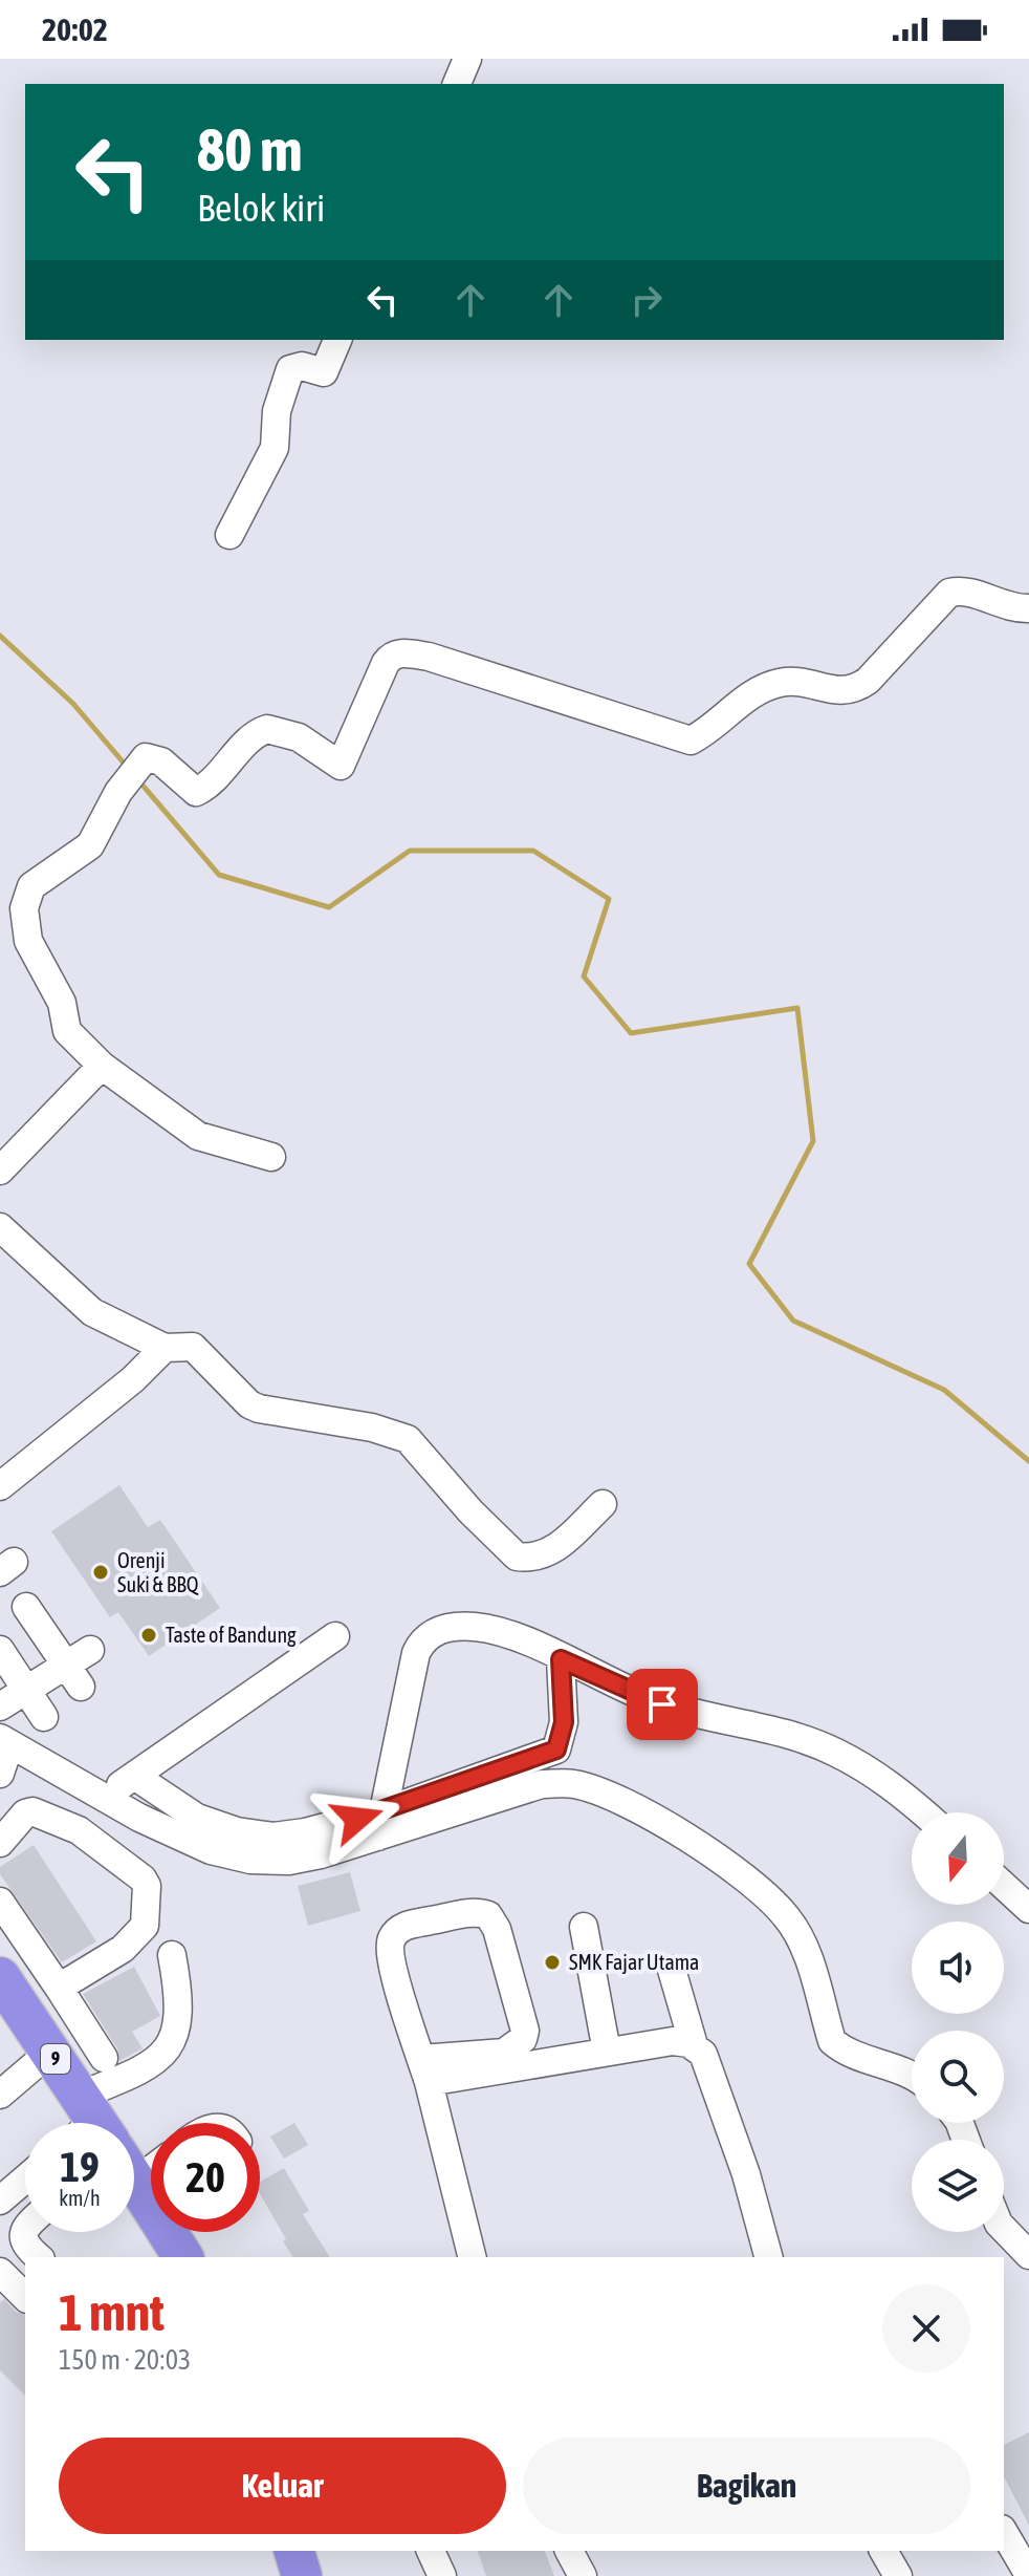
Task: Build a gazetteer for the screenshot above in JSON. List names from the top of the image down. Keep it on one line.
{"streets":{"highway":["9"]},"places":["Orenji Suki & BBQ","Taste of Bandung","SMK Fajar Utama"],"north":"bottom","page":{"status":"20:02","turn":["80 m","Belok kiri"],"speed":"19 km/h","limit":"20","heading":["1 mnt","150 m · 20:03"],"buttons":["Keluar","Bagikan"]}}
